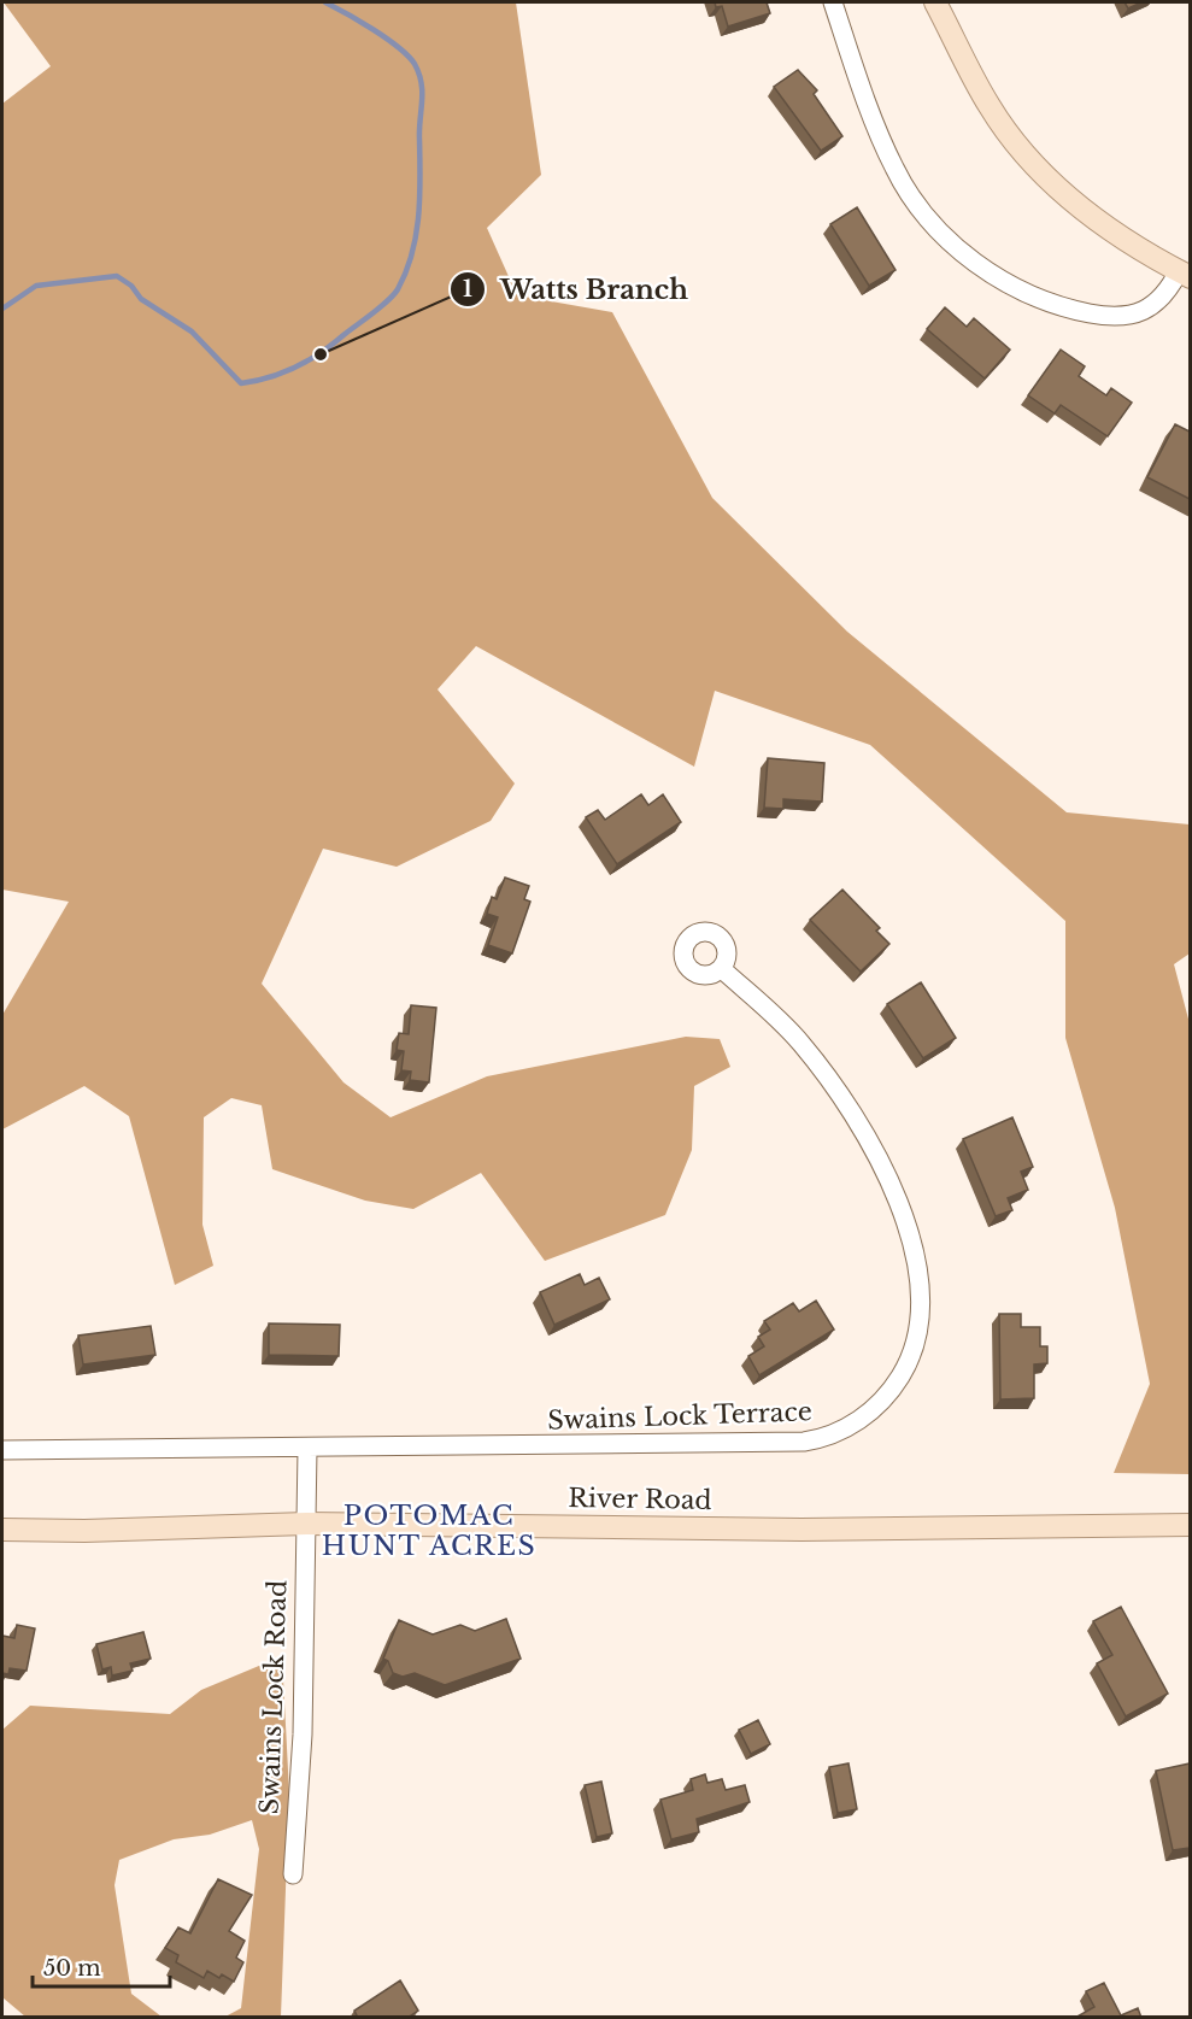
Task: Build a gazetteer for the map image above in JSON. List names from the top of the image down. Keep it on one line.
{"streets":{"main road":["River Road"],"street":["Swains Lock Terrace","Swains Lock Road"]},"crossings":[["River Road","Swains Lock Road"]],"districts":["POTOMAC HUNT ACRES"],"places":["Watts Branch"],"scale_bar":"50 m"}
